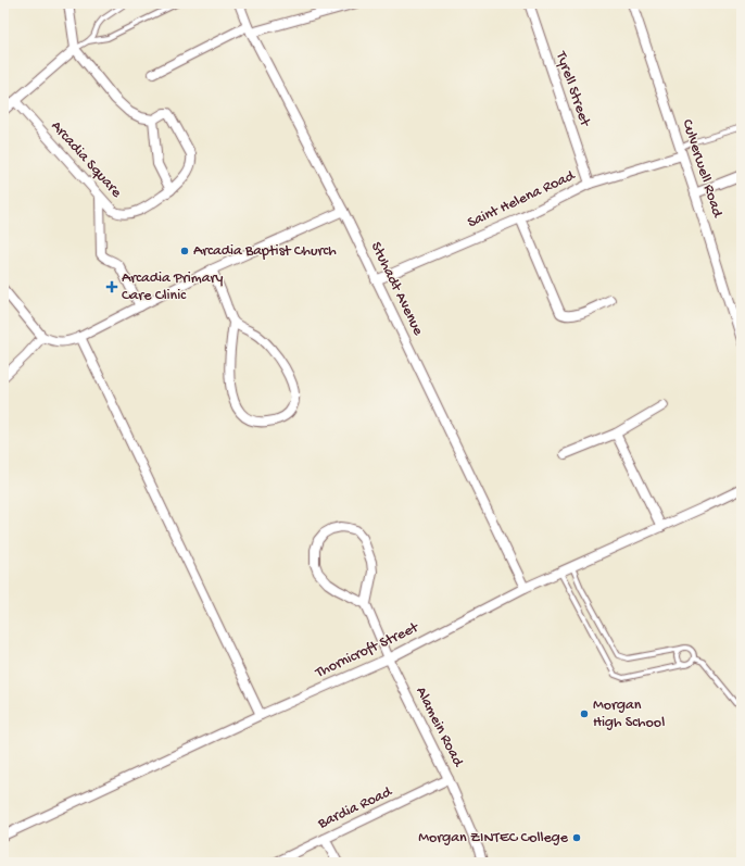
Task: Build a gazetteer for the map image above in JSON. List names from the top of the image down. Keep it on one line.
{"streets":{"street":["Tyrell Street","Arcadia Square","Culverwell Road","Saint Helena Road","Stuhadt Avenue","Thornicroft Street","Alamein Road","Bardia Road"]},"crossings":[["Tyrell Street","Saint Helena Road"],["Culverwell Road","Saint Helena Road"],["Saint Helena Road","Stuhadt Avenue"],["Stuhadt Avenue","Thornicroft Street"],["Thornicroft Street","Alamein Road"],["Alamein Road","Bardia Road"]],"places":{"other":["Arcadia Baptist Church","Morgan High School","Morgan ZINTEC College"],"health":["Arcadia Primary Care Clinic"]}}
